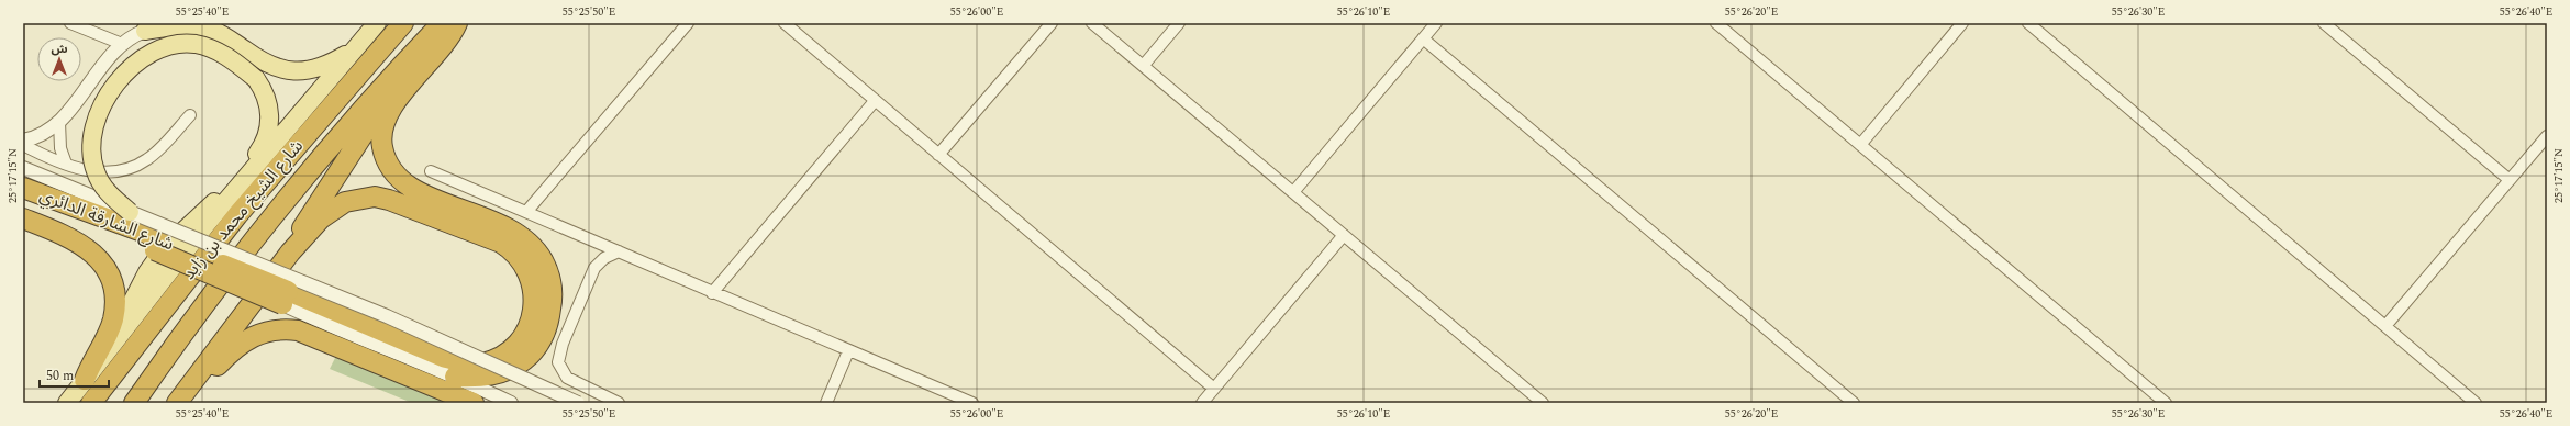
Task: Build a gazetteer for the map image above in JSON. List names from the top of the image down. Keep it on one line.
{"streets":{"highway":["شارع الشيخ محمد بن زايد","شارع الشارقة الدائري"]},"scale_bar":"50 m","north":"top","coordinates":["55°25'40\"E","55°25'50\"E","55°26'00\"E","55°26'10\"E","55°26'20\"E","55°26'30\"E","55°26'40\"E","25°17'15\"N"]}
